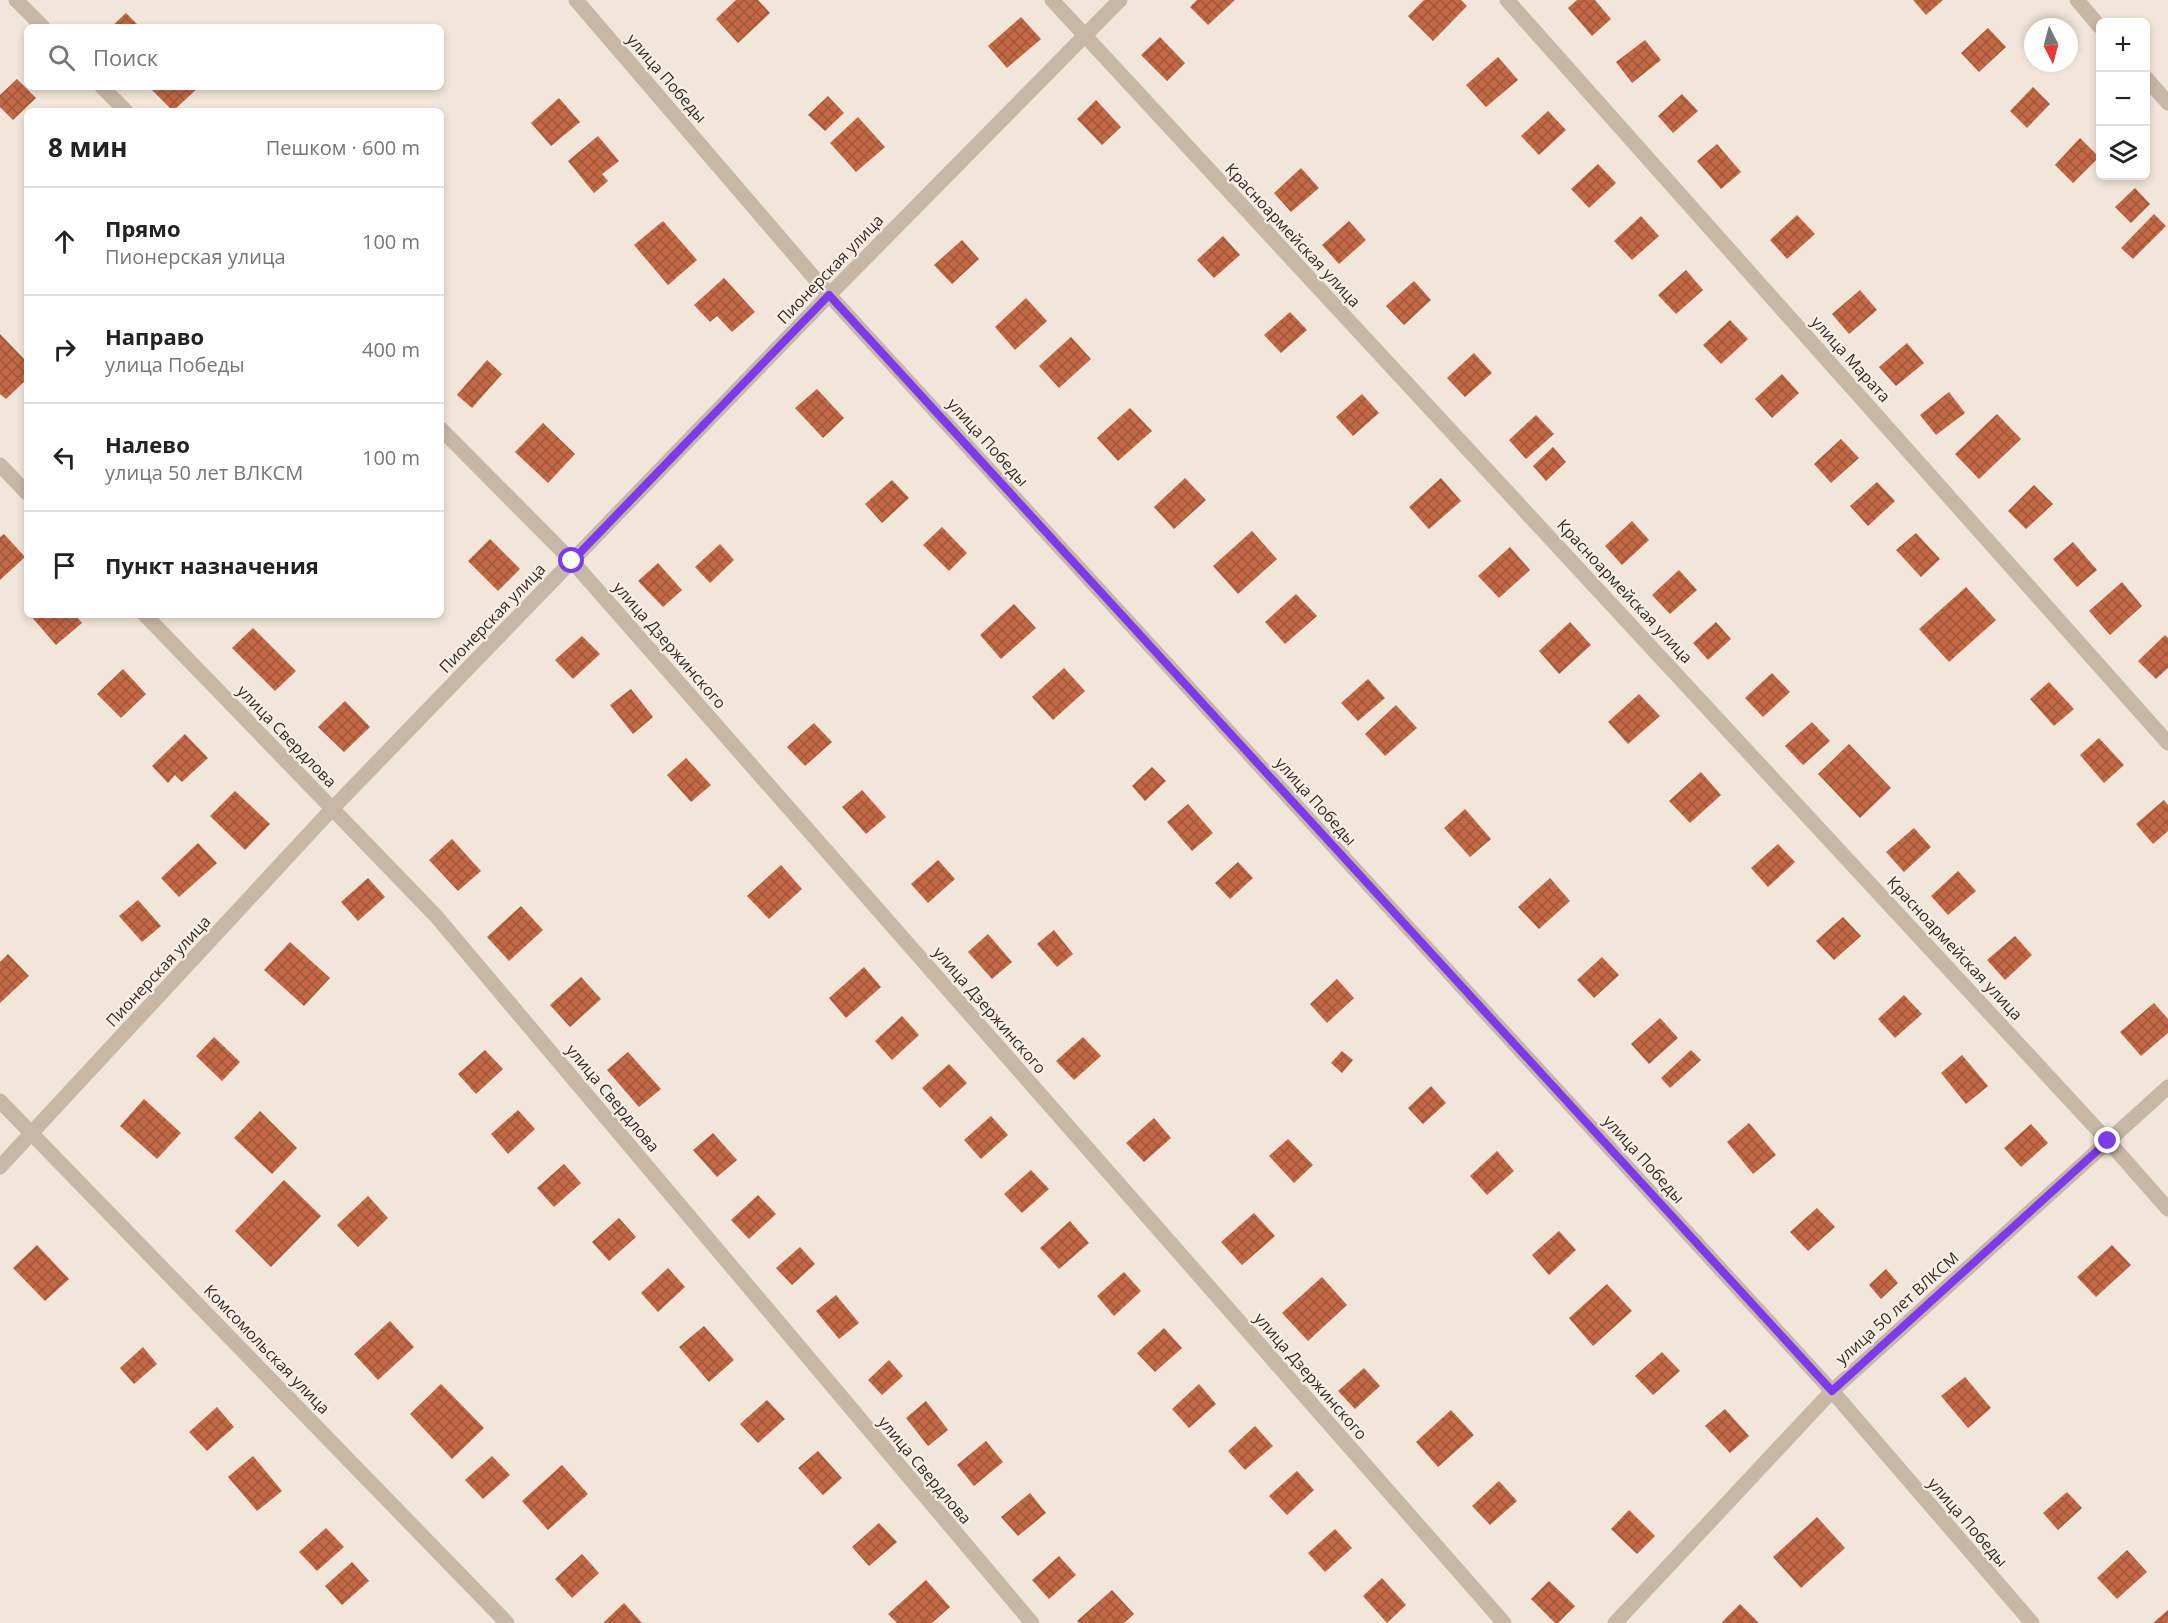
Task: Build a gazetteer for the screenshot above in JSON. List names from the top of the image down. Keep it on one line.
{"streets":{"street":["улица Победы","Красноармейская улица","Пионерская улица","улица Марата","улица Дзержинского","улица Свердлова","улица 50 лет ВЛКСМ","Комсомольская улица"]},"crossings":[["улица Победы","Пионерская улица"],["улица Победы","улица 50 лет ВЛКСМ"],["Красноармейская улица","Пионерская улица"],["Красноармейская улица","улица 50 лет ВЛКСМ"],["Пионерская улица","улица Дзержинского"],["Пионерская улица","улица Свердлова"],["Пионерская улица","Комсомольская улица"]],"north":"bottom","page":{"map_buttons":["+","−"],"search":"Поиск","heading":["8 мин","Пешком · 600 m"],"list":[["Прямо","Пионерская улица","100 m"],["Направо","улица Победы","400 m"],["Налево","улица 50 лет ВЛКСМ","100 m"],"Пункт назначения"]}}
